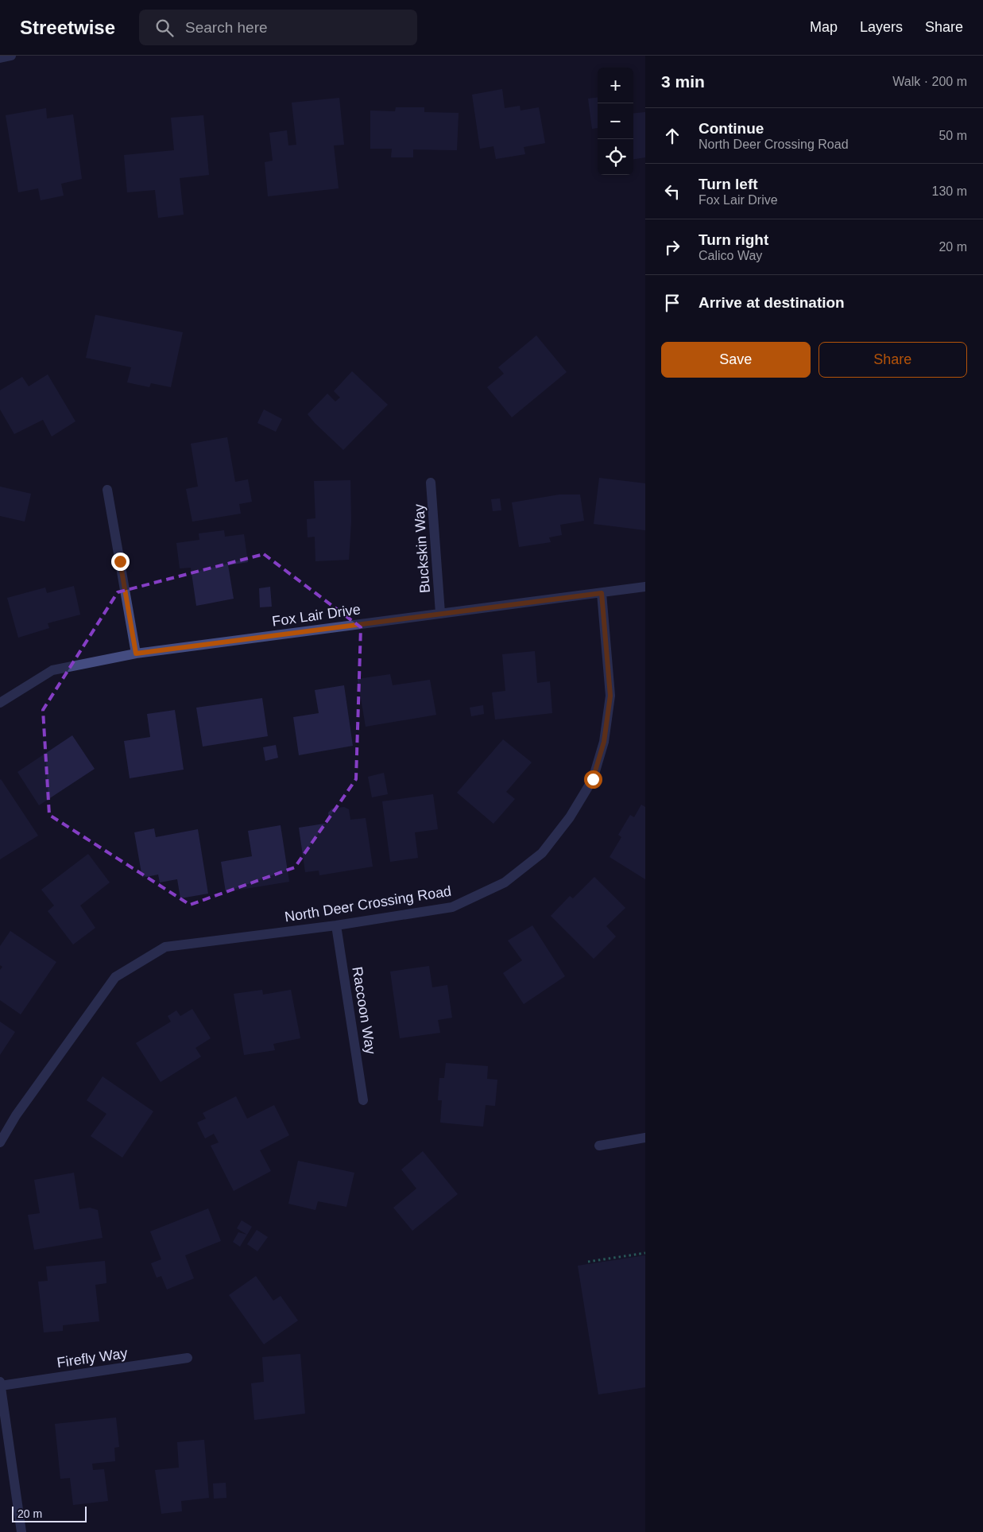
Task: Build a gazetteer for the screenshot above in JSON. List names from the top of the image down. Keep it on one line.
{"streets":{"street":["Buckskin Way","Fox Lair Drive","North Deer Crossing Road","Raccoon Way","Firefly Way"]},"crossings":[["Buckskin Way","Fox Lair Drive"],["Fox Lair Drive","North Deer Crossing Road"],["North Deer Crossing Road","Raccoon Way"]],"scale_bar":"20 m","page":{"header":"Streetwise","search":"Search here","nav":["Map","Layers","Share"],"heading":["3 min","Walk · 200 m"],"map_buttons":["+","−"],"list":[["Continue","North Deer Crossing Road","50 m"],["Turn left","Fox Lair Drive","130 m"],["Turn right","Calico Way","20 m"],"Arrive at destination"],"buttons":["Save","Share"],"scale":"20 m"}}
